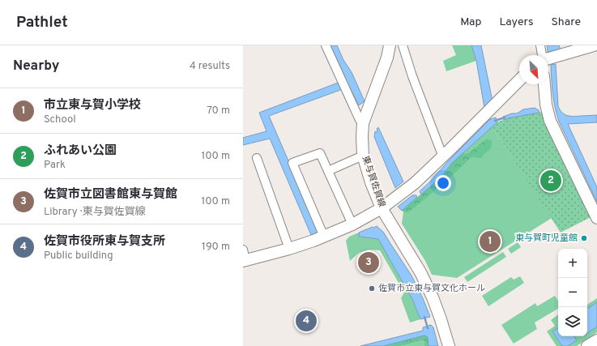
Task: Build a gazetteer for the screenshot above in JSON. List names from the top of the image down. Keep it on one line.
{"streets":{"street":["東与賀佐賀線"]},"places":["東与賀町児童館","佐賀市立東与賀文化ホール"],"north":"bottom right","page":{"header":"Pathlet","nav":["Map","Layers","Share"],"heading":["Nearby","4 results"],"list":[{"mark":"1","name":"市立東与賀小学校","note":"School","value":"70 m"},{"mark":"2","name":"ふれあい公園","note":"Park","value":"100 m"},{"mark":"3","name":"佐賀市立図書館東与賀館","note":"Library · 東与賀佐賀線","value":"100 m"},{"mark":"4","name":"佐賀市役所東与賀支所","note":"Public building","value":"190 m"}],"pins":["2","1","3","4"],"map_buttons":["+","−"]}}
